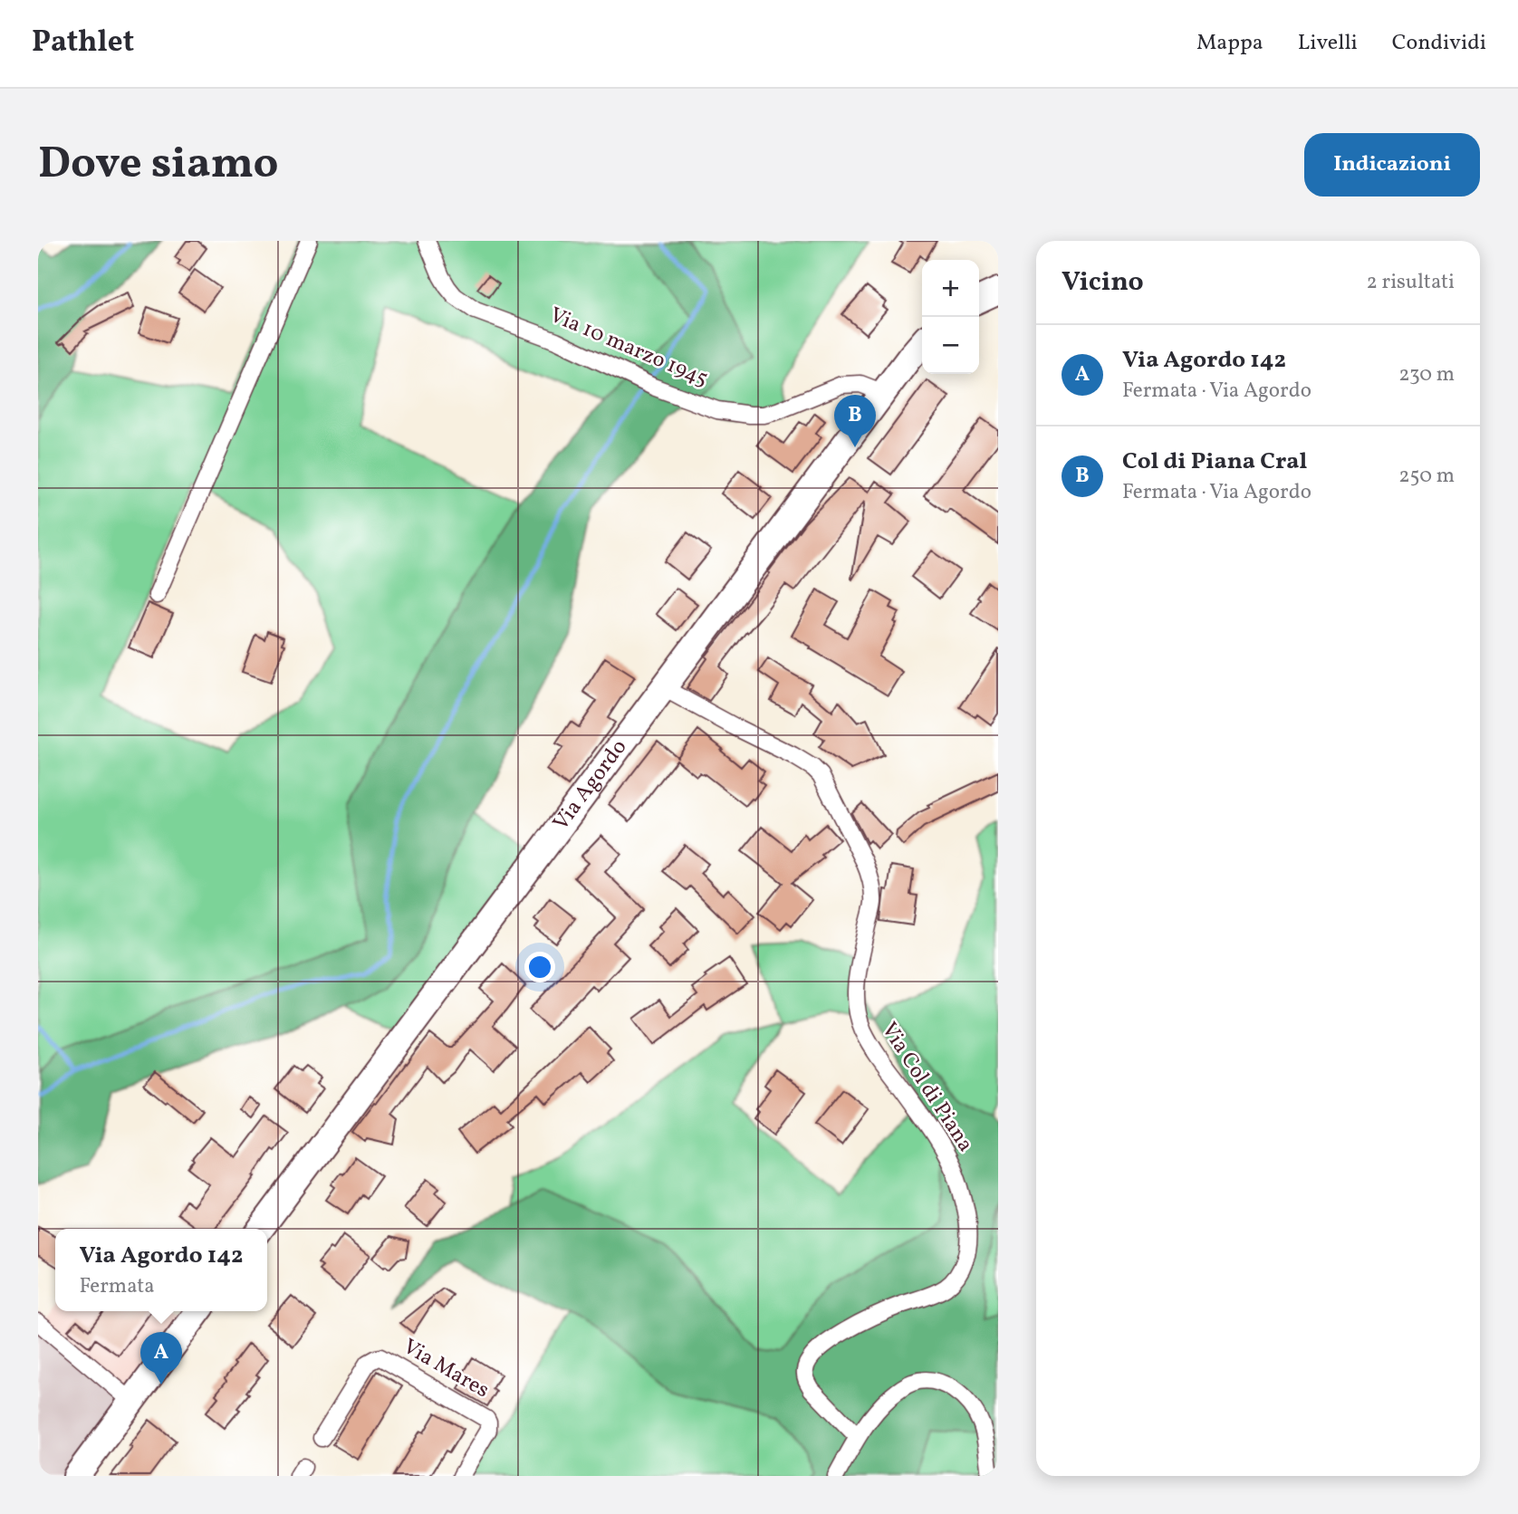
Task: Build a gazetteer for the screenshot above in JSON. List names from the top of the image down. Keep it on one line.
{"streets":{"main road":["Via Agordo"],"street":["Via 10 marzo 1945","Via Col di Piana","Via Mares"]},"crossings":[["Via 10 marzo 1945","Via Agordo"],["Via Agordo","Via Col di Piana"]],"page":{"header":"Pathlet","nav":["Mappa","Livelli","Condividi"],"buttons":"Indicazioni","title":"Dove siamo","heading":["Vicino","2 risultati"],"map_buttons":["+","−"],"list":[{"mark":"A","name":"Via Agordo 142","note":"Fermata · Via Agordo","value":"230 m"},{"mark":"B","name":"Col di Piana Cral","note":"Fermata · Via Agordo","value":"250 m"}],"pins":["B","A"],"popup":["Via Agordo 142","Fermata"]}}
